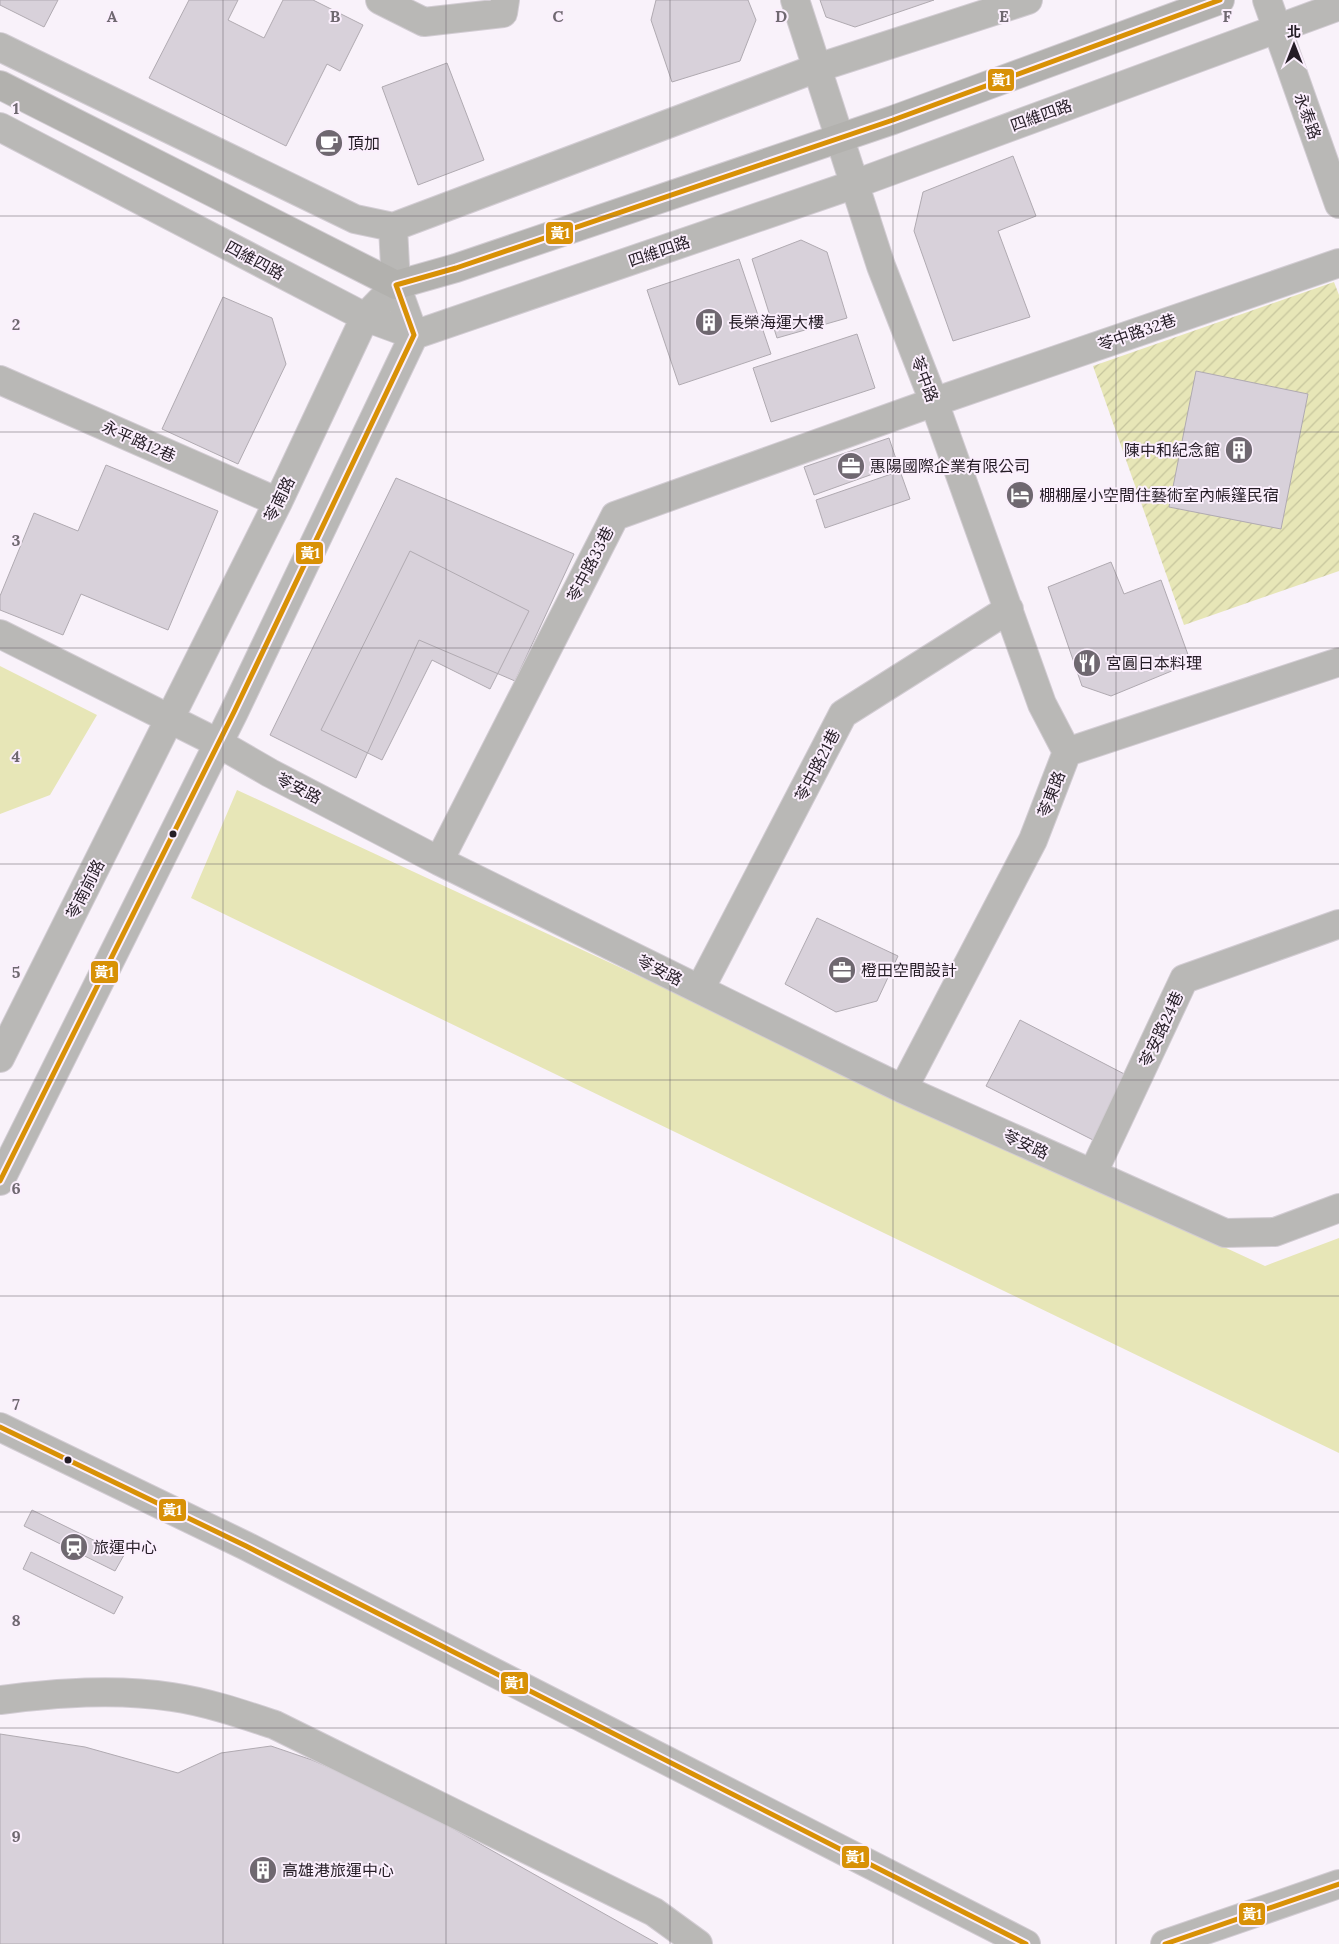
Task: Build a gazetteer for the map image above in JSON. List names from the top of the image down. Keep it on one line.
{"streets":{"street":["四維四路","永泰路","苓中路32巷","苓中路","永平路12巷","苓南路","苓中路33巷","苓中路21巷","苓安路","苓東路","苓南前路","苓安路24巷"]},"crossings":[["四維四路","永泰路"],["四維四路","苓中路"],["四維四路","苓南路"],["苓中路32巷","苓中路"],["苓中路32巷","苓中路33巷"],["苓中路","苓中路33巷"],["苓中路","苓中路21巷"],["苓中路","苓東路"],["永平路12巷","苓南路"],["苓南路","苓安路"],["苓南路","苓南前路"],["苓中路33巷","苓安路"],["苓中路21巷","苓安路"],["苓安路","苓東路"],["苓安路","苓南前路"],["苓安路","苓安路24巷"]],"places":{"cafe":["頂加"],"building":["長榮海運大樓","陳中和紀念館","高雄港旅運中心"],"office":["惠陽國際企業有限公司","橙田空間設計"],"hotel":["棚棚屋小空間住藝術室內帳篷民宿"],"restaurant":["宮圓日本料理"],"station":["旅運中心"]},"lines":["transit line 黃1"],"north":"top","grid":{"columns":["A","B","C","D","E","F"],"rows":["1","2","3","4","5","6","7","8","9"]}}
